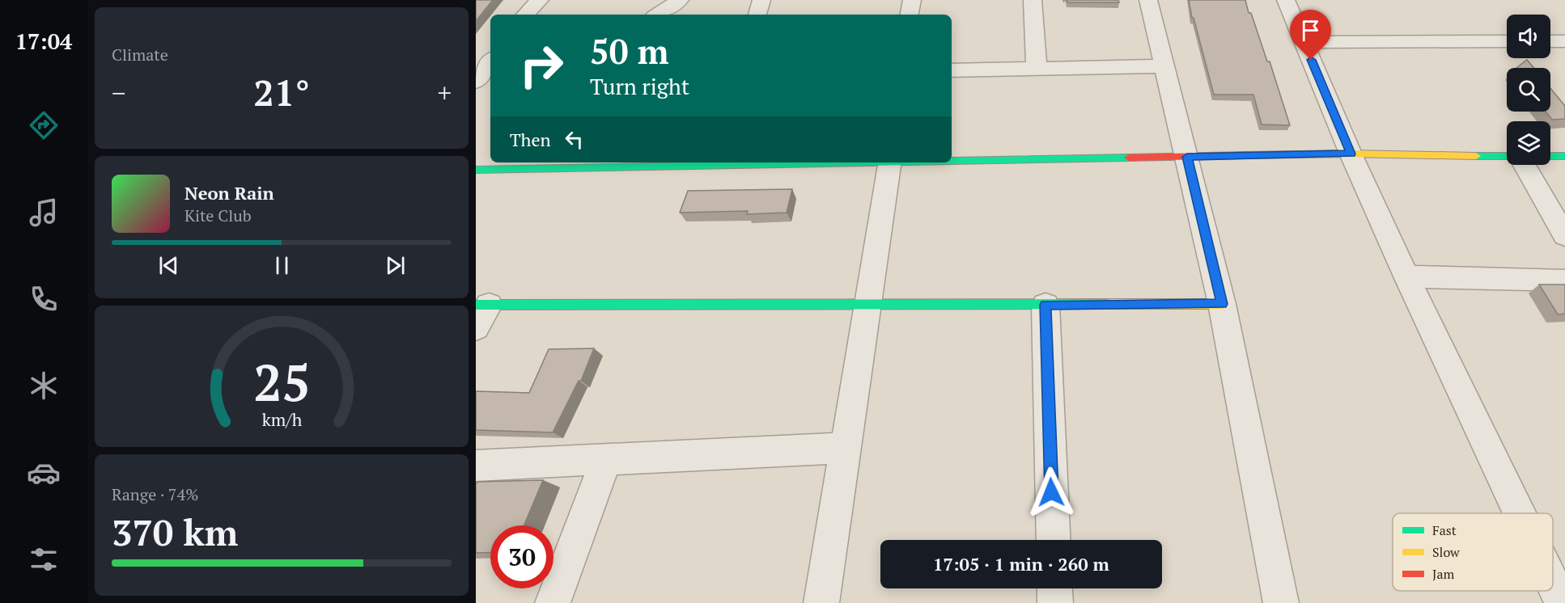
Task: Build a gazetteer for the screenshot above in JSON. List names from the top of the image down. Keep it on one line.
{"legend":["Fast","Slow","Jam"],"page":{"tabs":"17:04","tile":["Climate",["Range · 74%","370 km"]],"turn":["50 m","Turn right"],"heat":["−","21°","+"],"then":"Then","song":["Neon Rain","Kite Club"],"limit":"30","trip":"17:05 · 1 min · 260 m","gauge":["25","km/h"]}}
